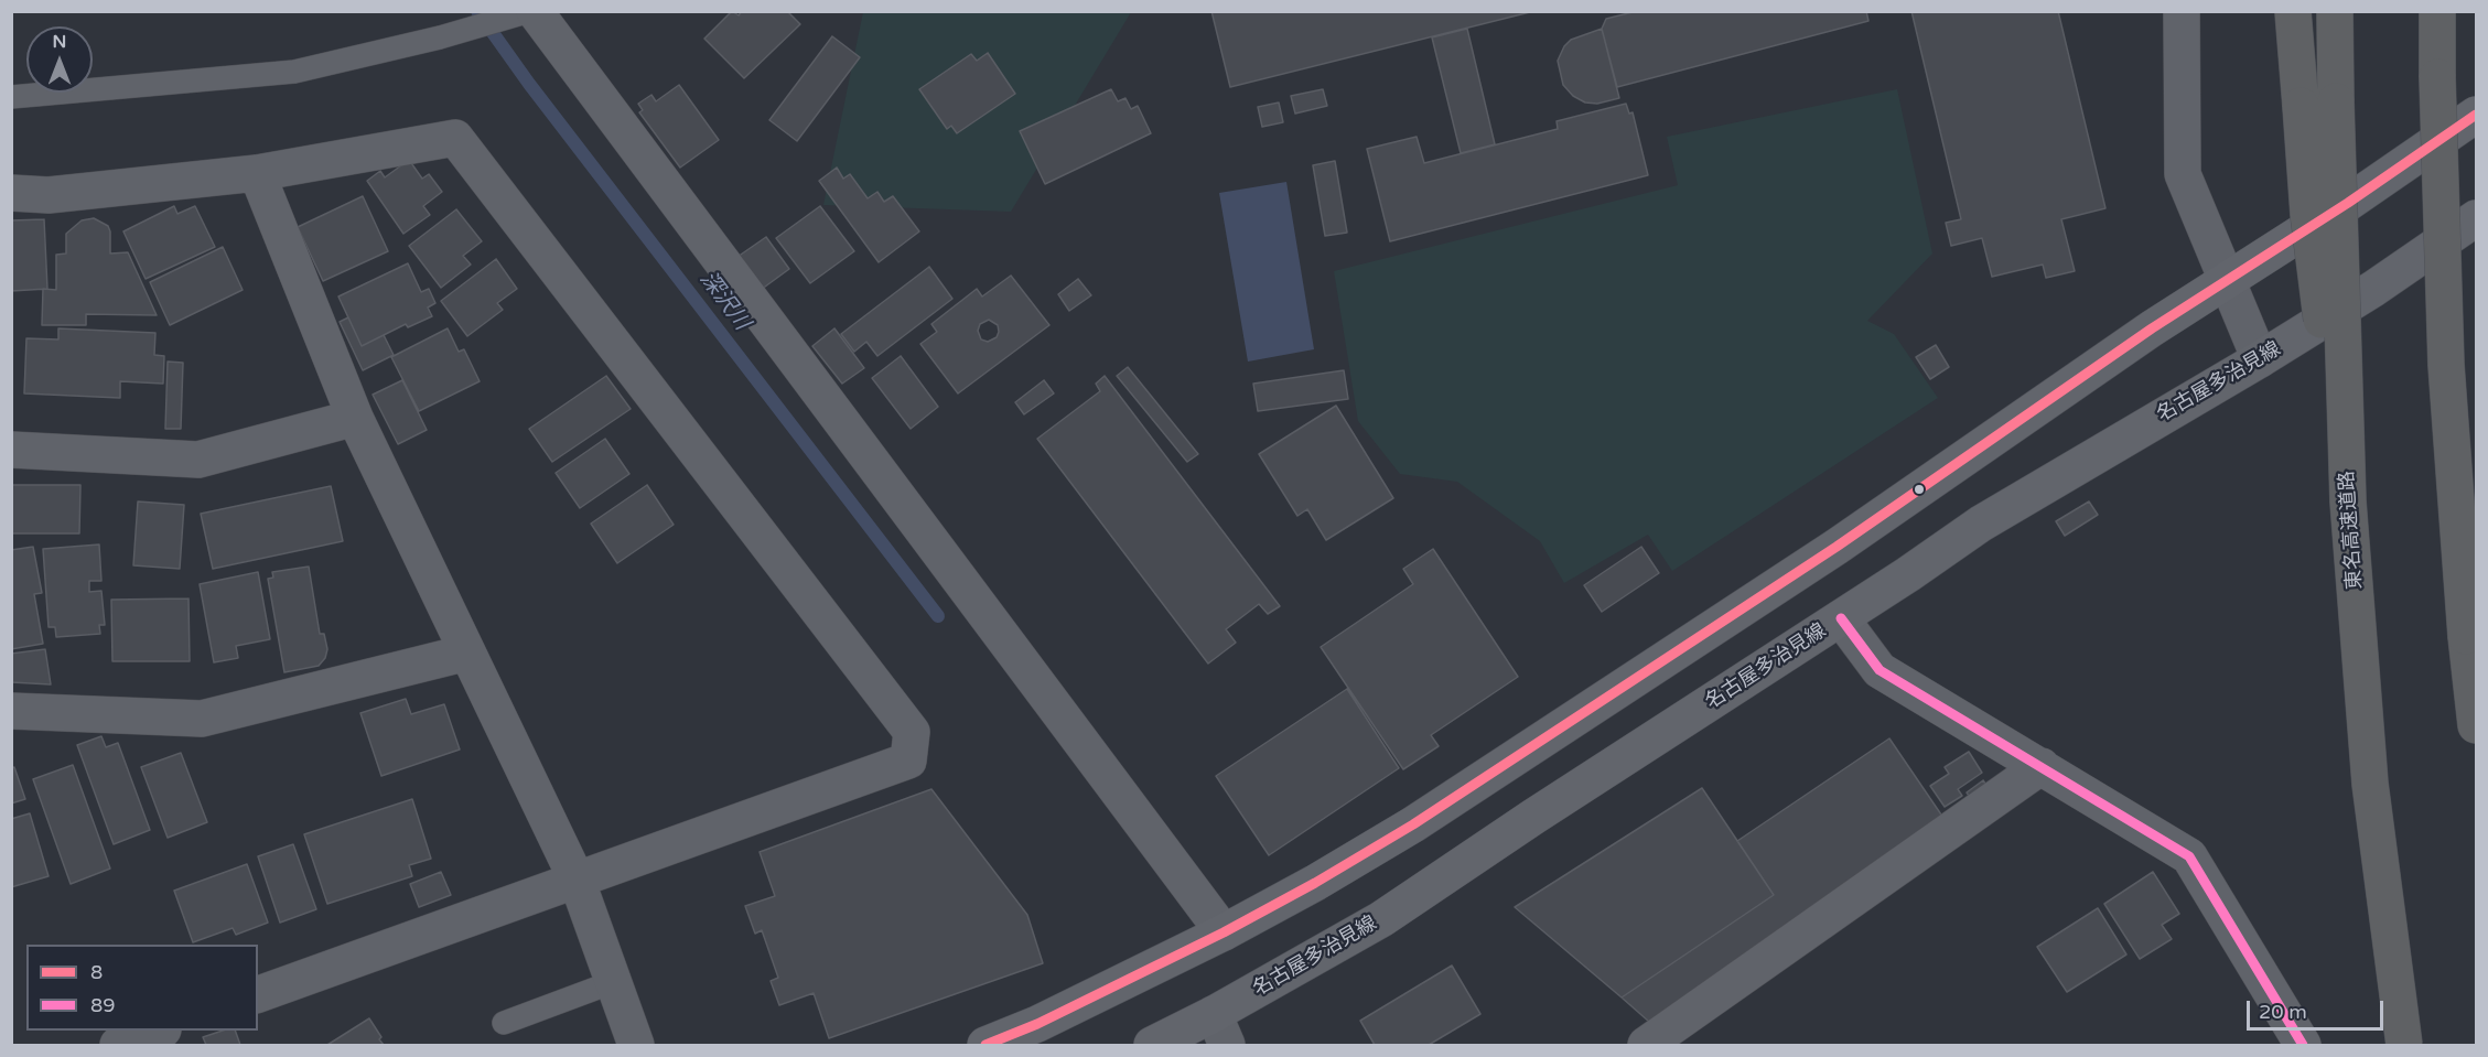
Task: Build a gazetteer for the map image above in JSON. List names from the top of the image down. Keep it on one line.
{"streets":{"highway":["東名高速道路"],"main road":["名古屋多治見線"]},"water":["深沢川"],"lines":["transit line 8","transit line 89"],"legend":["8","89"],"scale_bar":"20 m","north":"top"}
